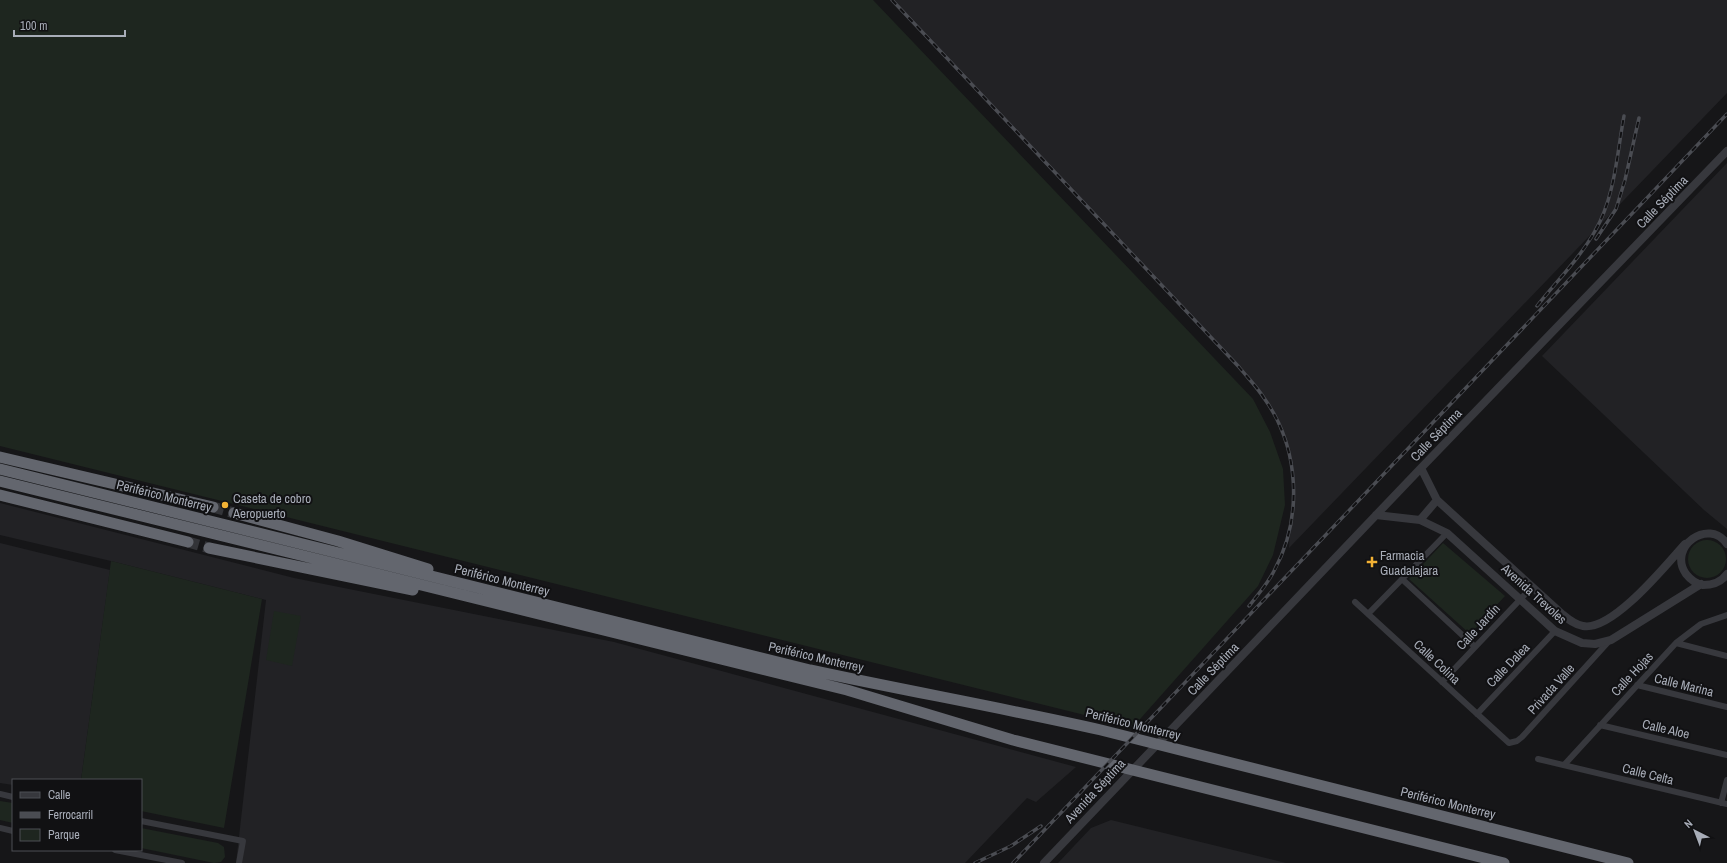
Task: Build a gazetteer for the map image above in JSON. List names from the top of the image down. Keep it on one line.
{"streets":{"highway":["Periférico Monterrey"],"street":["Calle Séptima","Avenida Trevoles","Calle Jardín","Calle Colina","Calle Dalea","Calle Hojas","Calle Marina","Privada Valle","Calle Aloe","Calle Celta","Avenida Séptima"]},"crossings":[["Calle Séptima","Periférico Monterrey"],["Calle Séptima","Avenida Trevoles"],["Calle Séptima","Avenida Séptima"],["Periférico Monterrey","Avenida Séptima"],["Avenida Trevoles","Calle Jardín"],["Avenida Trevoles","Calle Dalea"],["Avenida Trevoles","Privada Valle"],["Calle Jardín","Calle Colina"],["Calle Colina","Calle Dalea"],["Calle Colina","Privada Valle"],["Calle Hojas","Calle Marina"],["Calle Hojas","Calle Aloe"],["Calle Hojas","Calle Celta"]],"places":{"other":["Caseta de cobro Aeropuerto"],"health":["Farmacia Guadalajara"]},"legend":["Calle","Ferrocarril","Parque"],"scale_bar":"100 m","north":"top left"}
